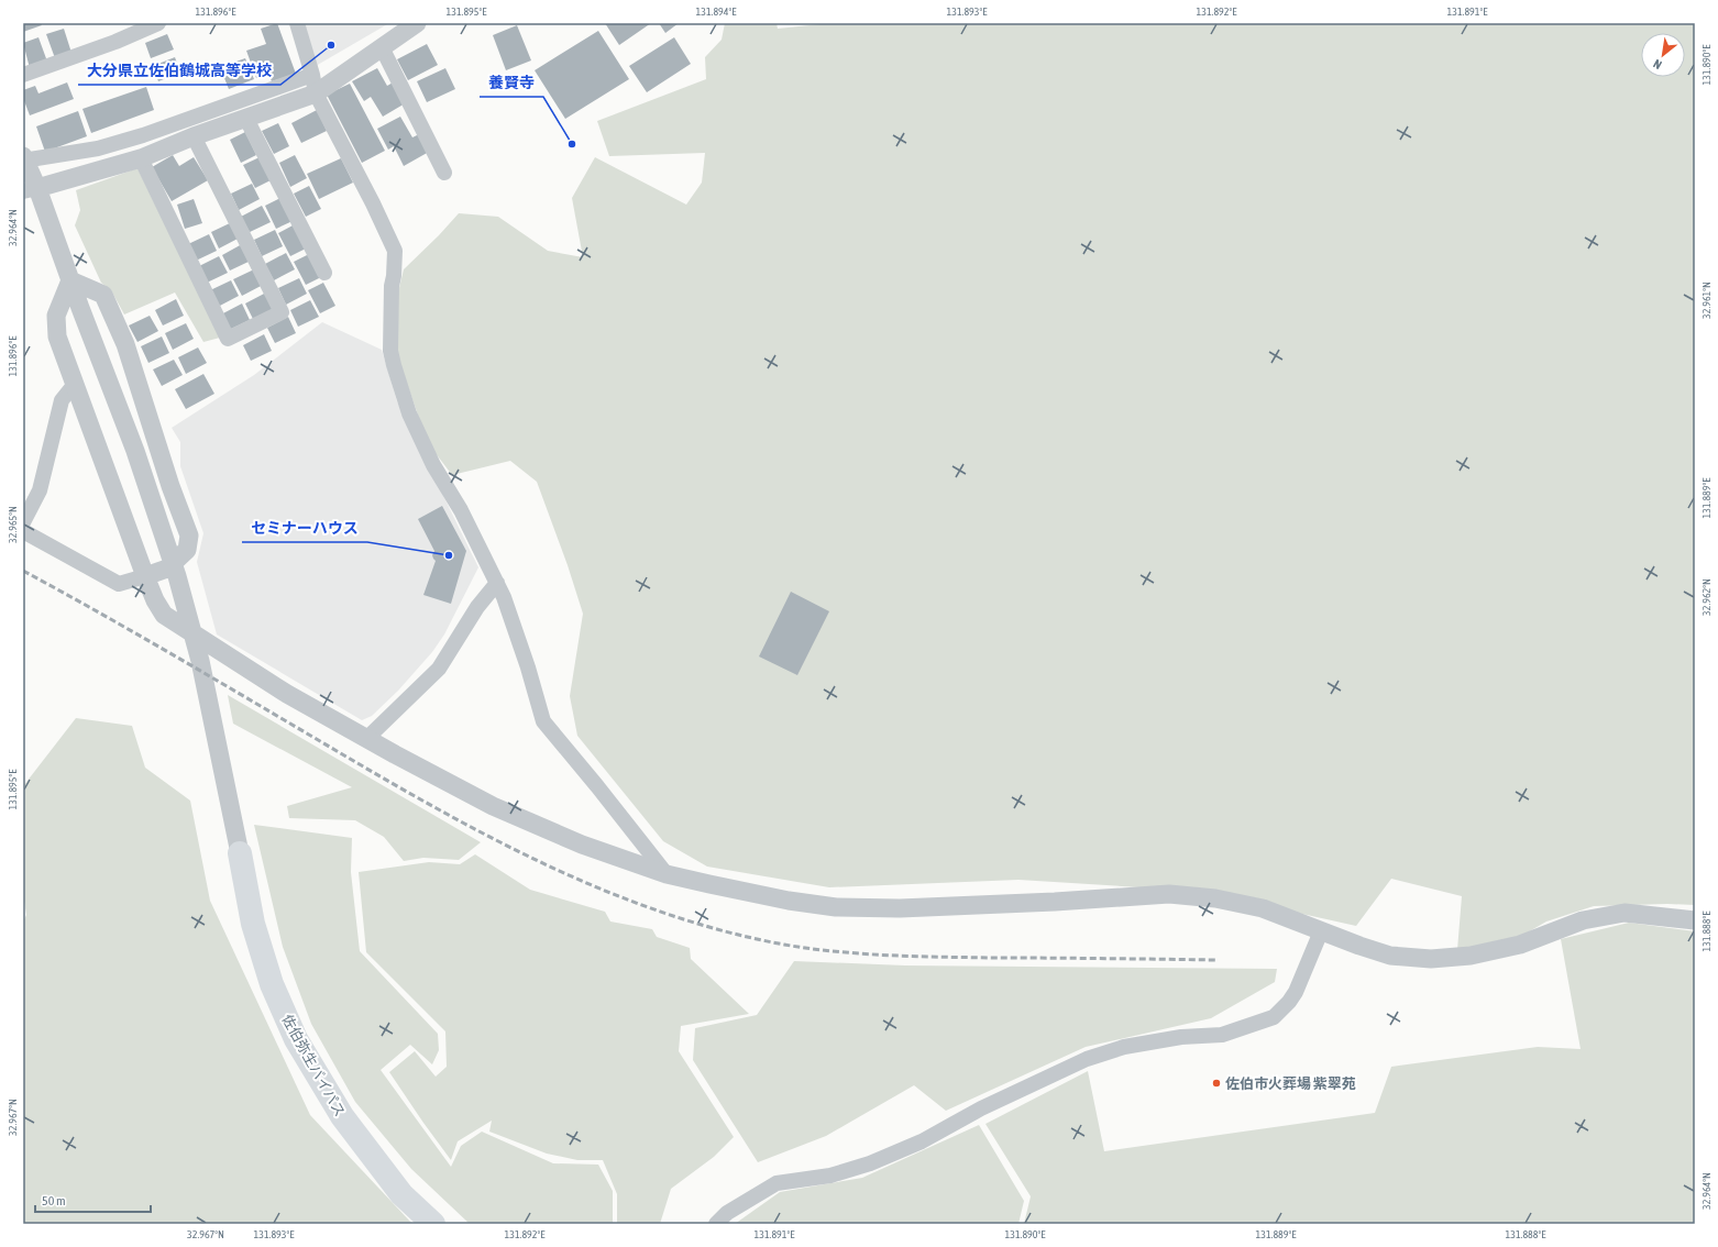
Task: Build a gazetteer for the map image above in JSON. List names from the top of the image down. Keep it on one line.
{"streets":{"highway":["佐伯弥生バイパス"]},"places":["大分県立佐伯鶴城高等学校","養賢寺","セミナーハウス","佐伯市火葬場 紫翠苑"],"scale_bar":"50 m","north":"bottom left","coordinates":["131.896°E","131.895°E","131.894°E","131.893°E","131.892°E","131.891°E","131.890°E","32.964°N","32.961°N","131.889°E","32.965°N","32.962°N","131.888°E","32.967°N"]}
